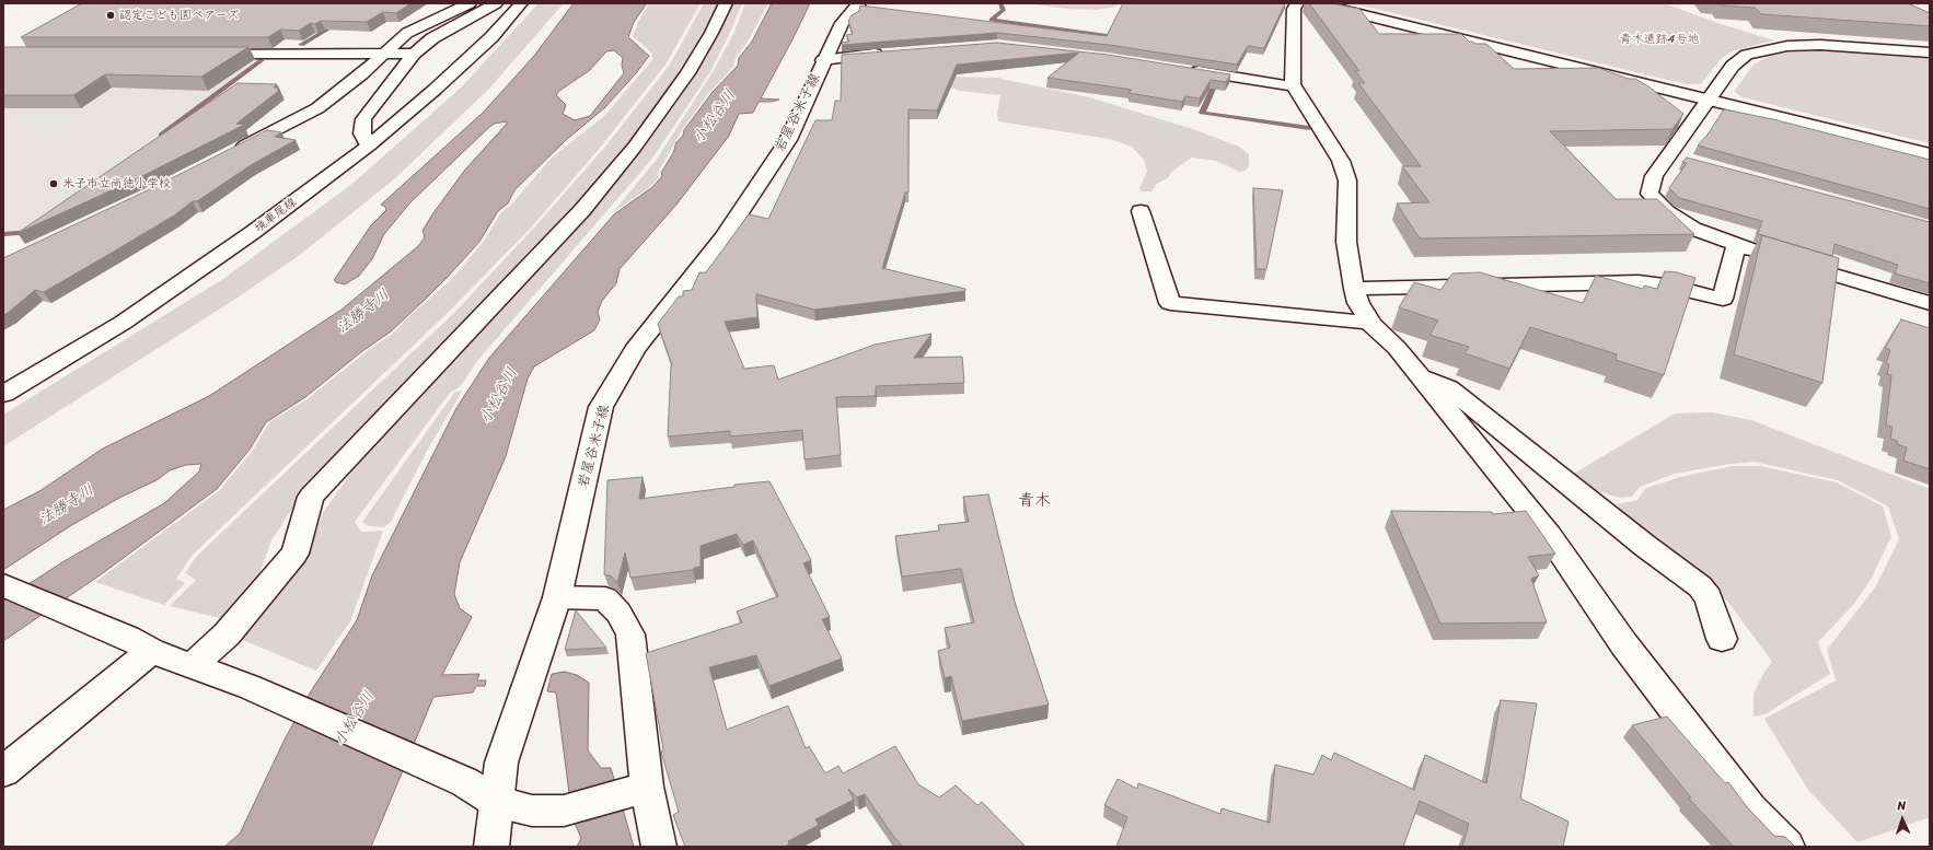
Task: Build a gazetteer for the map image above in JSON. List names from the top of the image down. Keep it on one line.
{"streets":{"street":["岩屋谷米子線","境車尾線"]},"districts":["青木"],"water":["小松谷川","法勝寺川"],"parks":["青木遺跡4号地"],"places":["認定こども園ベアーズ","米子市立尚徳小学校"],"north":"top"}
